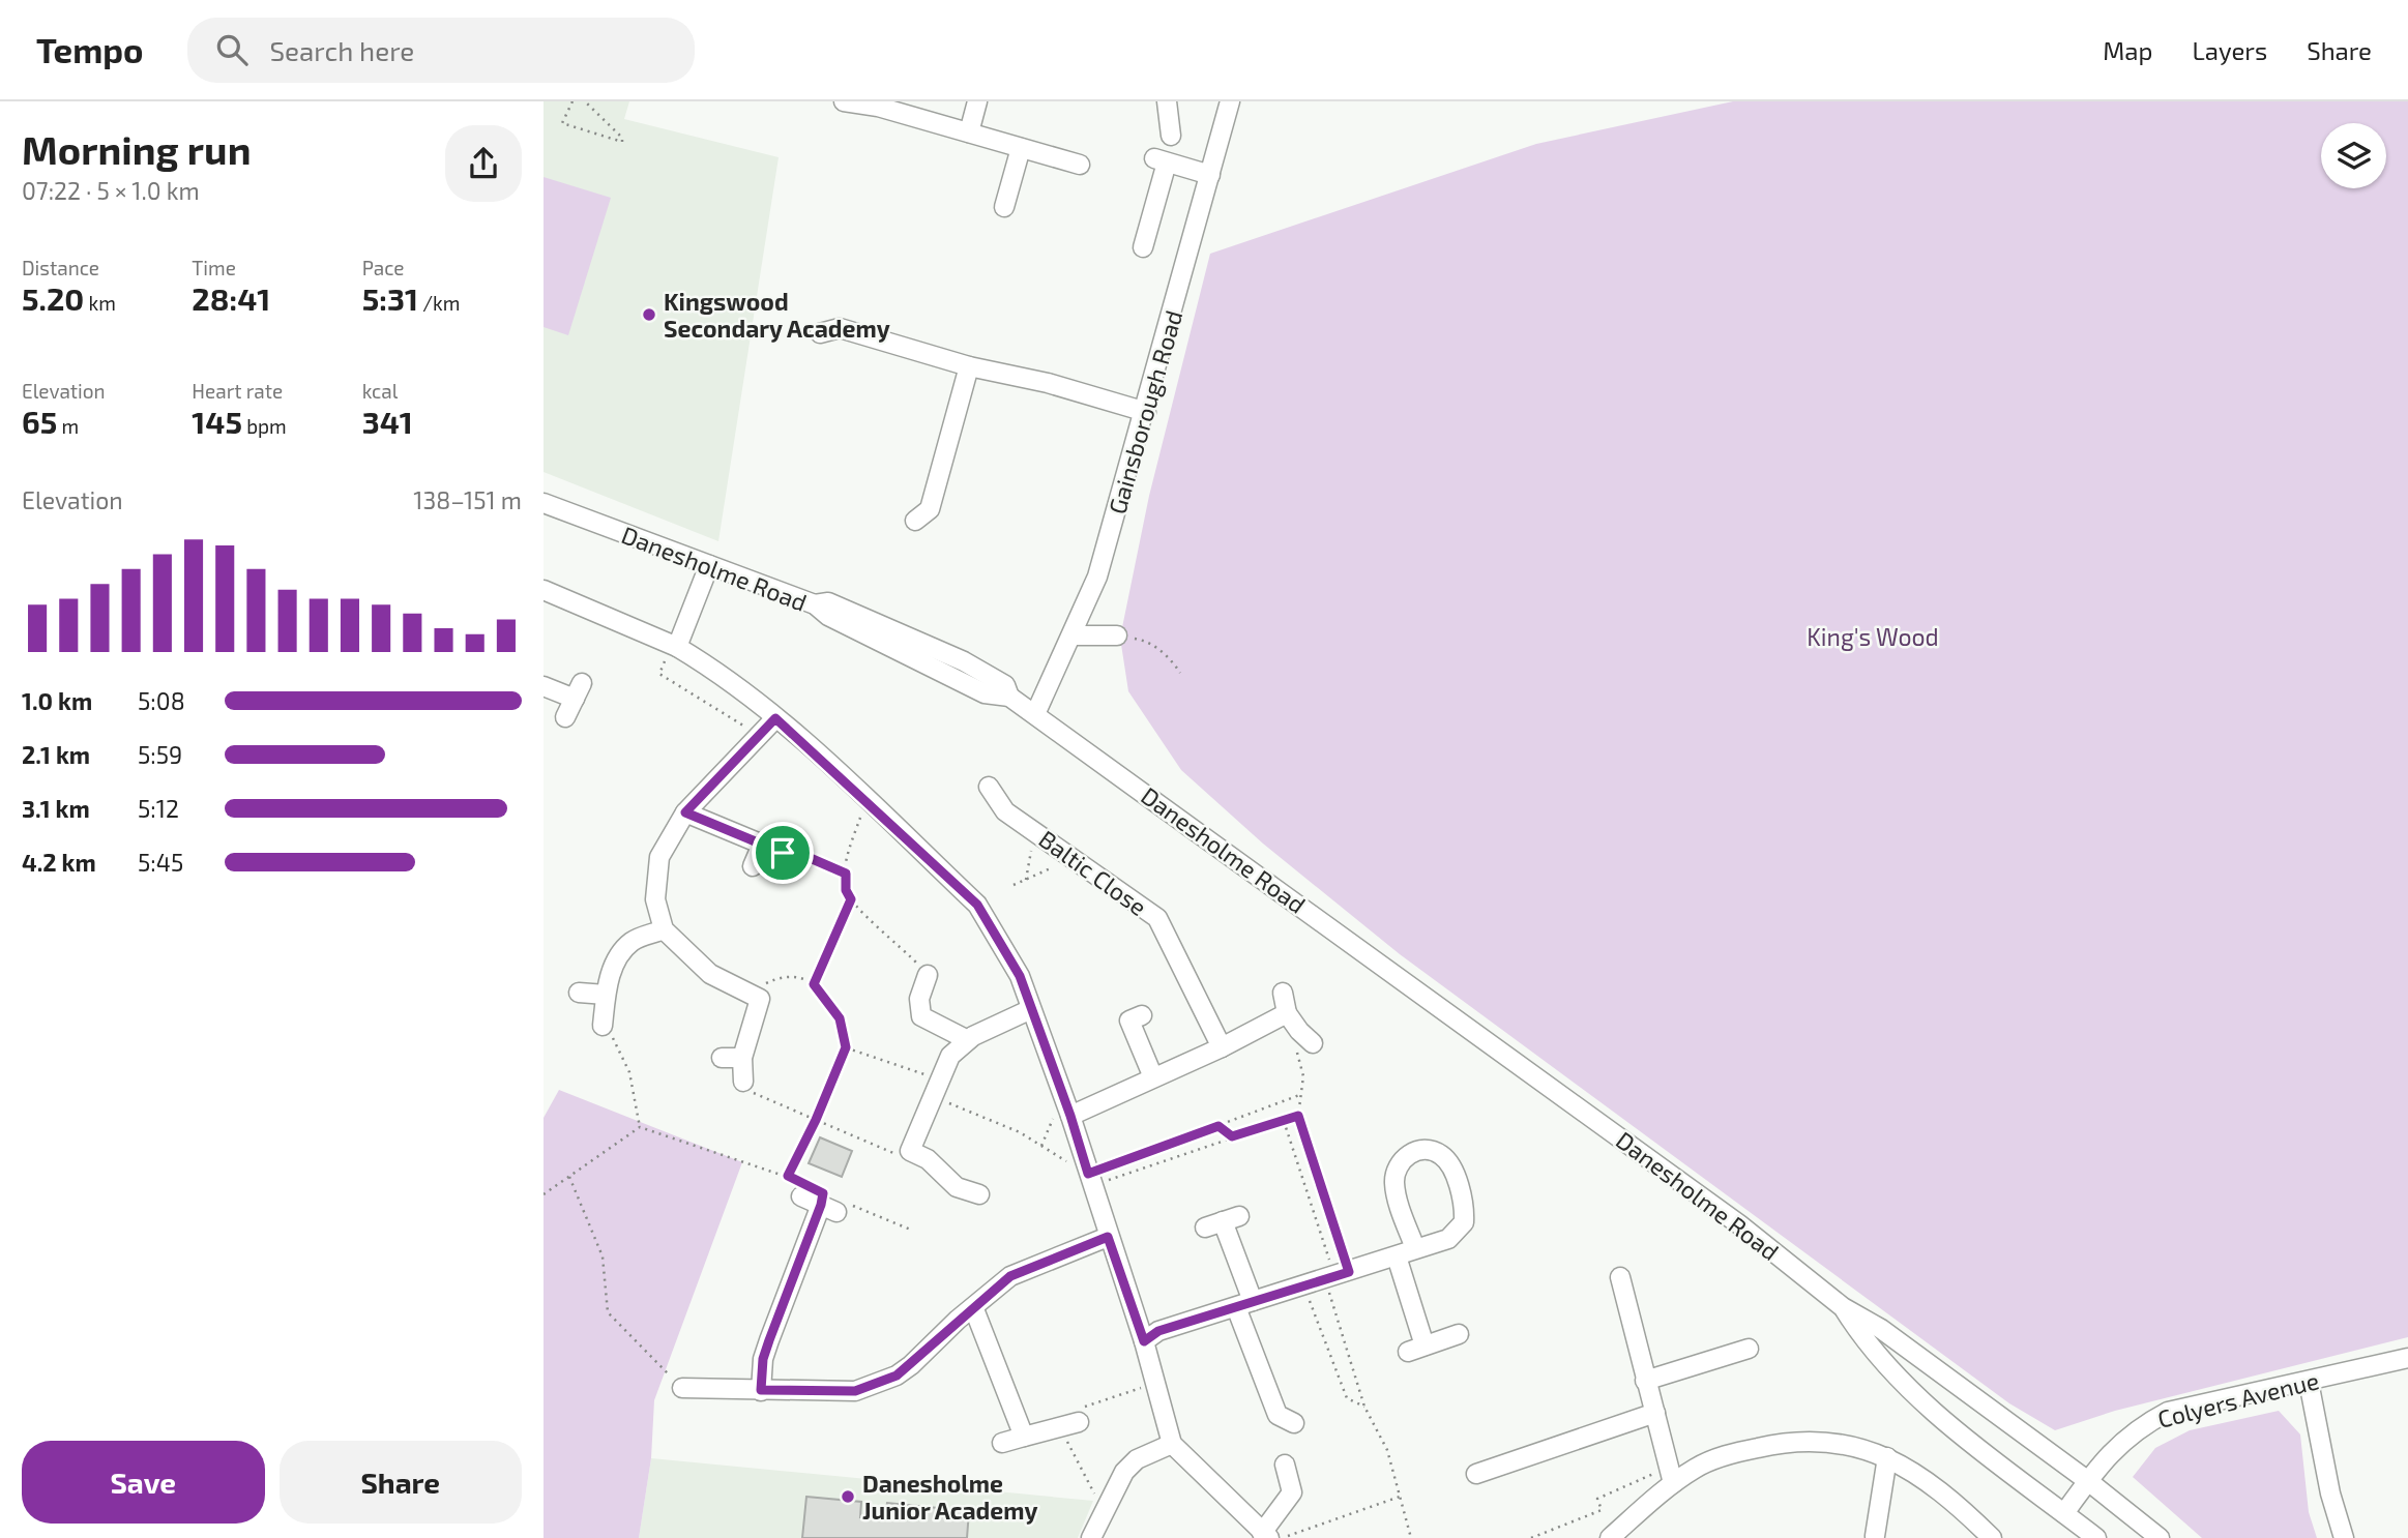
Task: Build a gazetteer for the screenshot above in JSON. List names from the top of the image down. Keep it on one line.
{"streets":{"street":["Gainsborough Road","Danesholme Road","Baltic Close","Colyers Avenue"]},"crossings":[["Gainsborough Road","Danesholme Road"],["Danesholme Road","Colyers Avenue"]],"parks":["King's Wood"],"places":["Kingswood Secondary Academy","Danesholme Junior Academy"],"page":{"header":"Tempo","search":"Search here","nav":["Map","Layers","Share"],"heading":["Morning run","07:22 · 5 × 1.0 km"],"stats":[["Distance","5.20 km"],["Time","28:41"],["Pace","5:31 /km"],["Elevation","65 m"],["Heart rate","145 bpm"],["kcal","341"]],"chart":["Elevation","138–151 m"],"list":[{"name":"1.0 km","note":"5:08"},{"name":"2.1 km","note":"5:59"},{"name":"3.1 km","note":"5:12"},{"name":"4.2 km","note":"5:45"}],"buttons":["Save","Share"]}}
